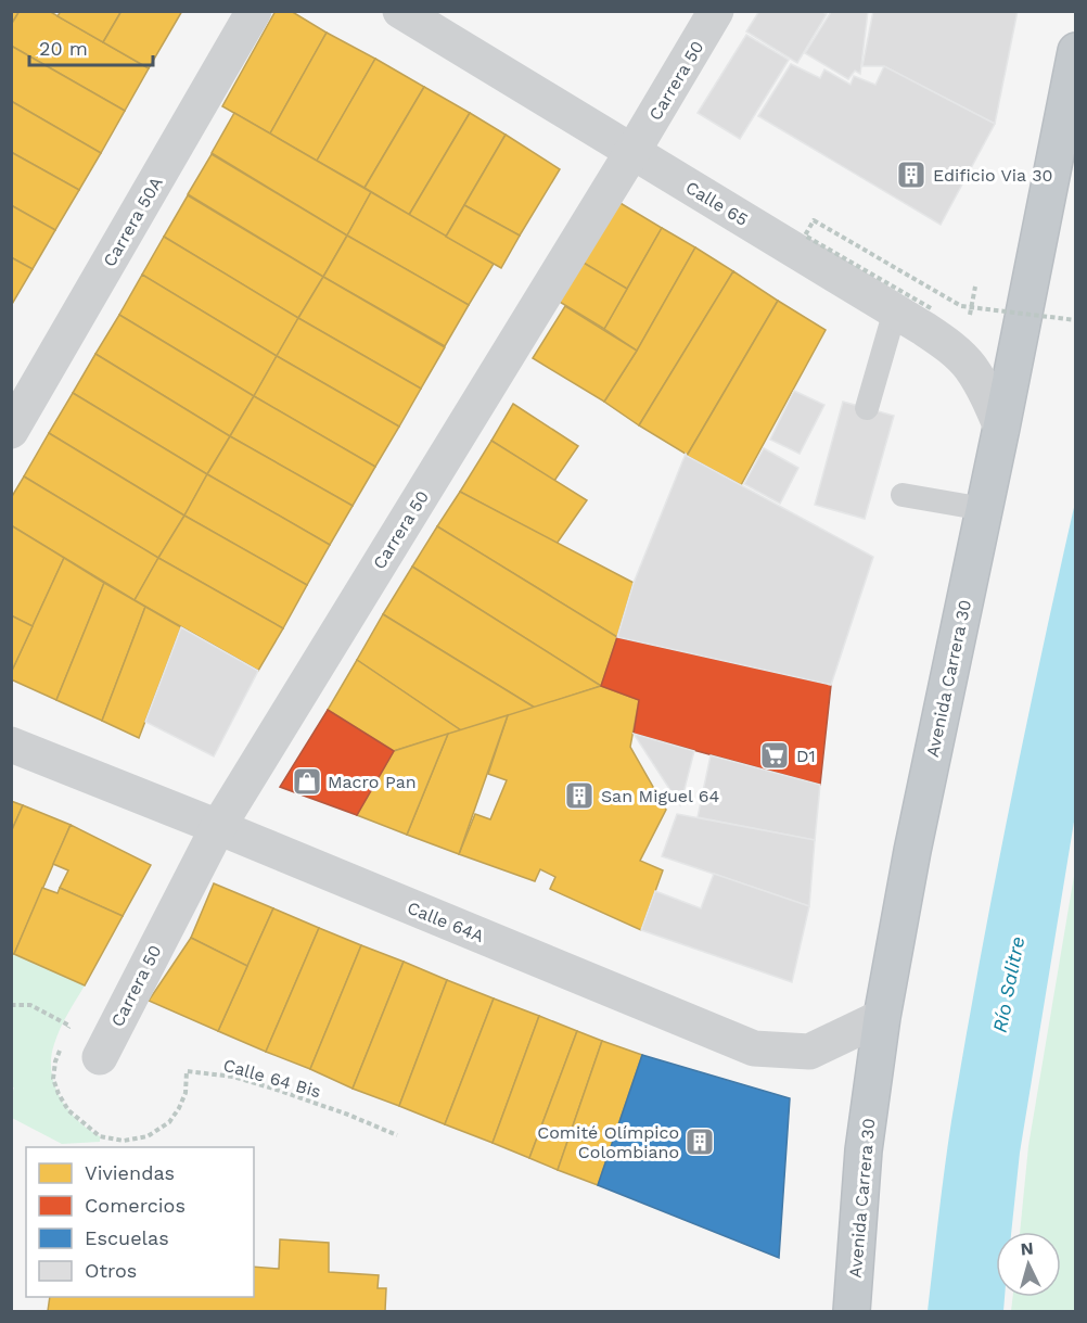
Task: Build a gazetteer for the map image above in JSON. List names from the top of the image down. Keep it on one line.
{"streets":{"highway":["Avenida Carrera 30"],"street":["Carrera 50","Calle 65","Carrera 50A","Calle 64A"],"path":["Calle 64 Bis"]},"crossings":[["Carrera 50","Calle 65"],["Carrera 50","Calle 64A"],["Calle 65","Avenida Carrera 30"],["Avenida Carrera 30","Calle 64A"]],"water":["Río Salitre"],"places":{"building":["Edificio Via 30","San Miguel 64","Comité Olímpico Colombiano"],"supermarket":["D1"],"shop":["Macro Pan"]},"legend":["Viviendas","Comercios","Escuelas","Otros"],"scale_bar":"20 m","north":"top"}
